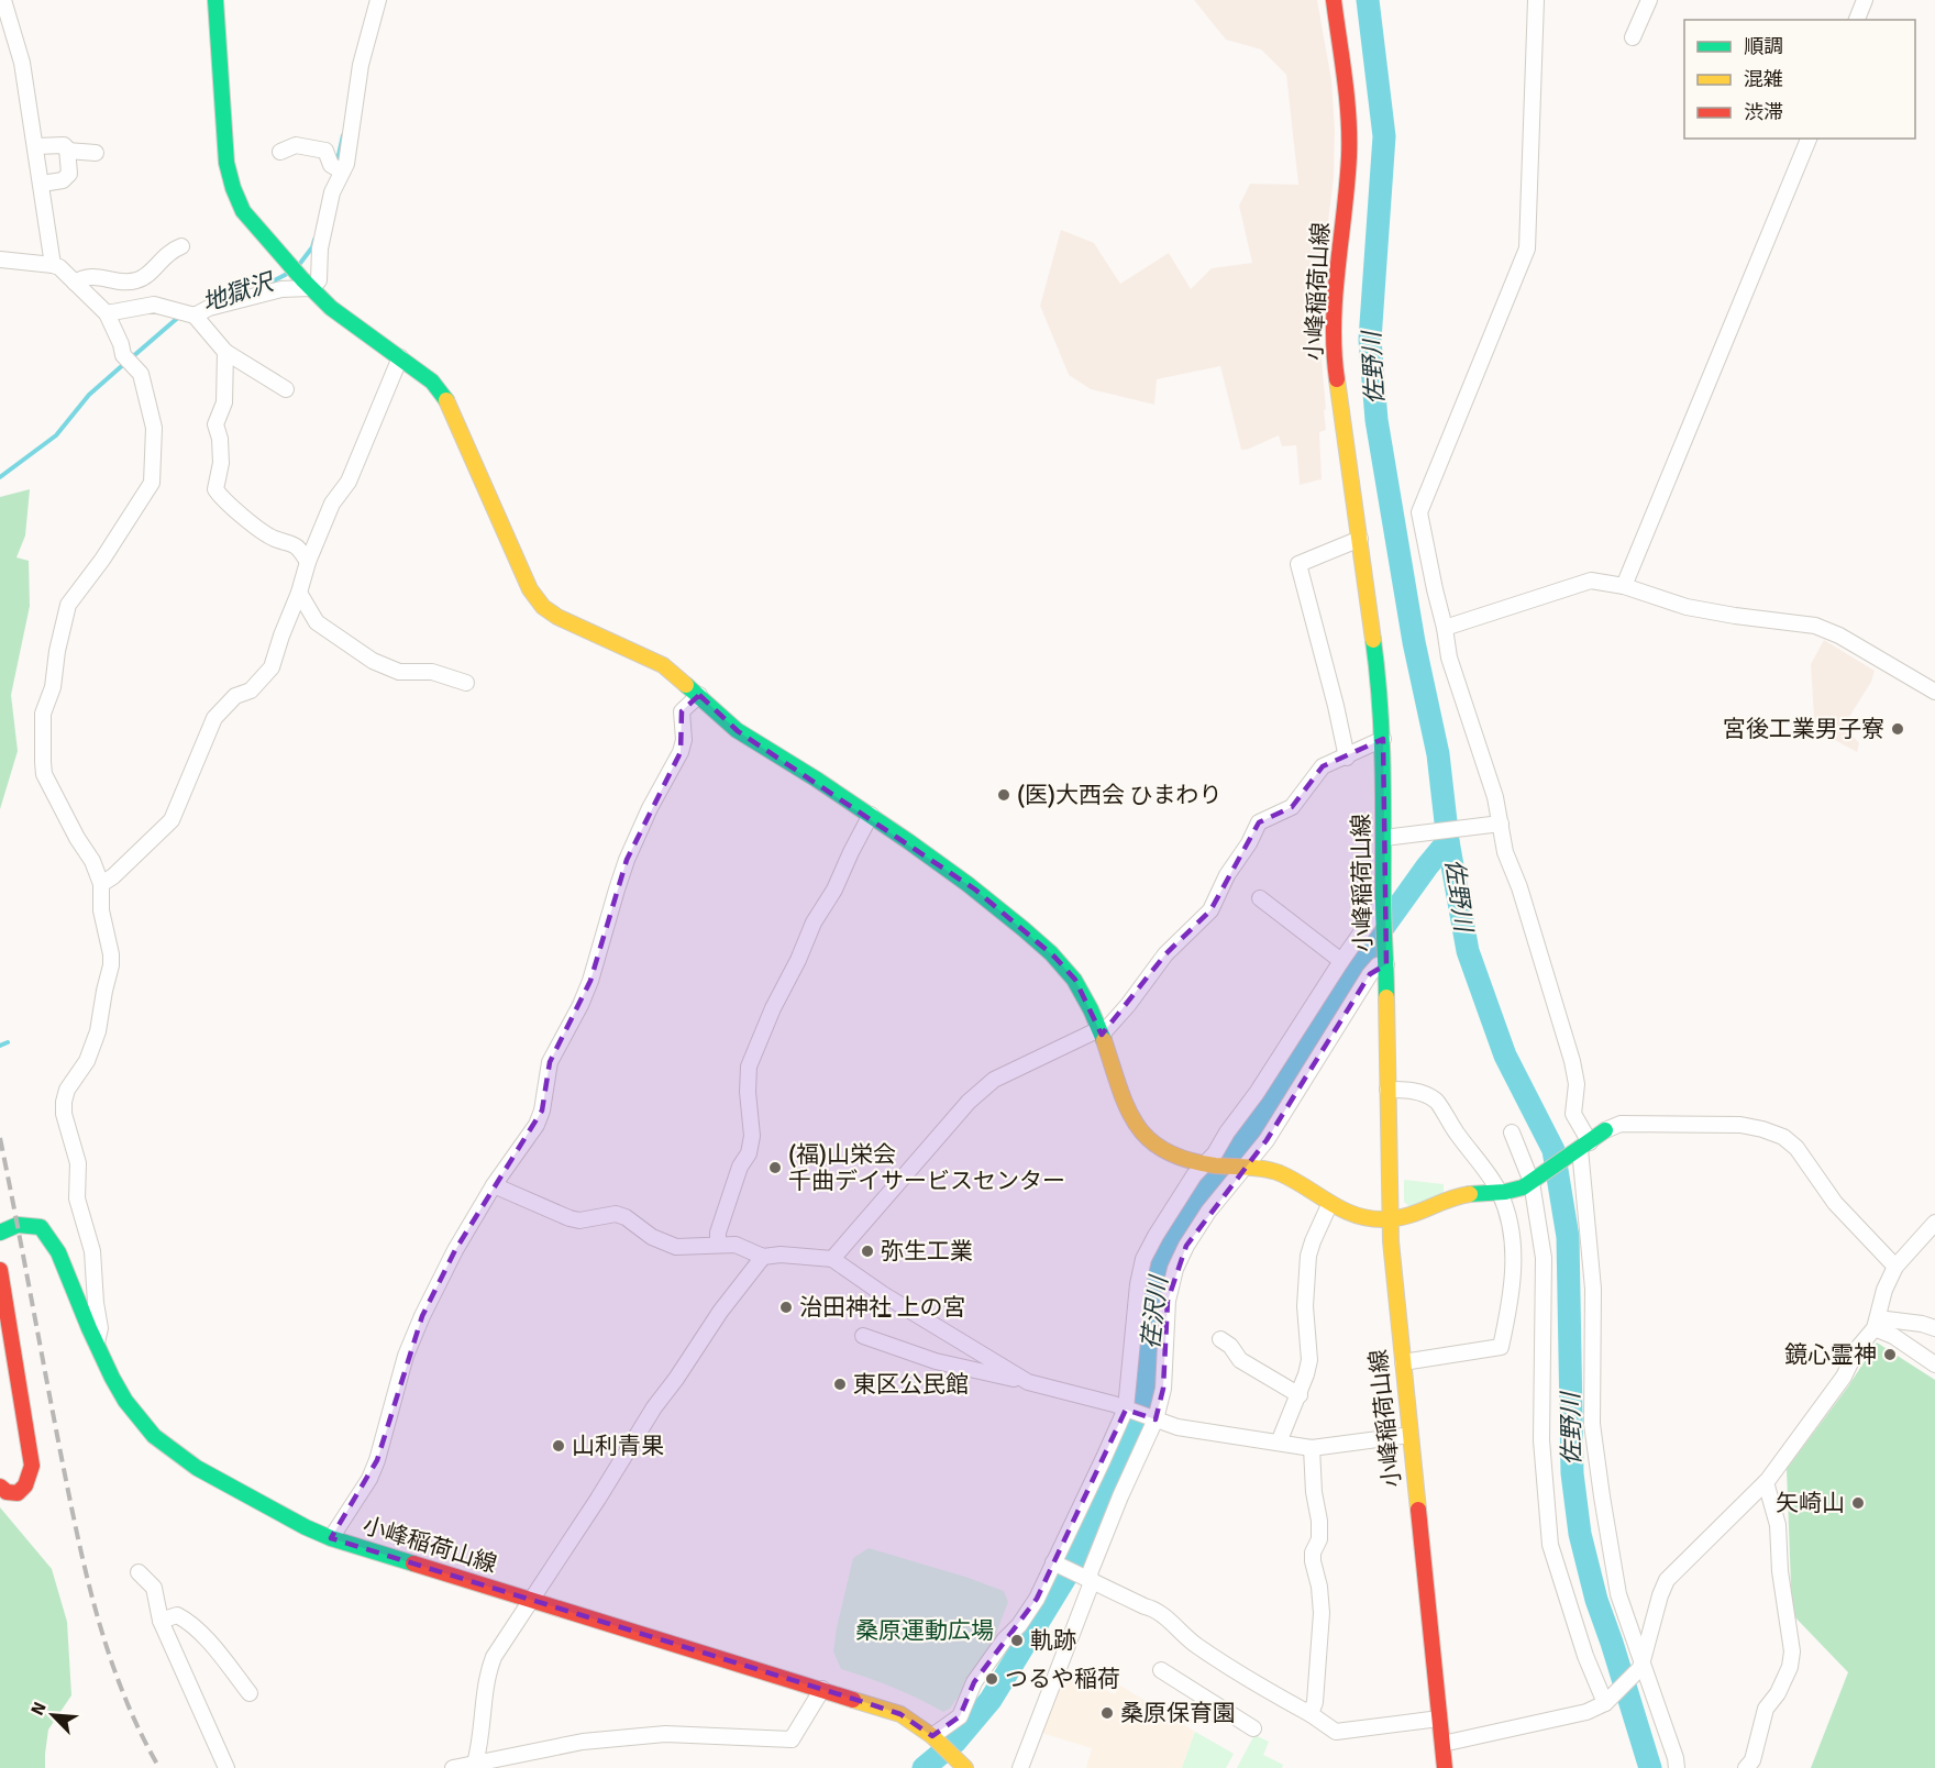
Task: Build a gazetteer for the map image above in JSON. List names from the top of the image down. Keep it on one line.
{"streets":{"main road":["小峰稲荷山線"]},"water":["地獄沢","佐野川","荏沢川"],"parks":["桑原運動広場"],"places":["宮後工業男子寮","(医)大西会 ひまわり","(福)山栄会 千曲デイサービスセンター","弥生工業","治田神社 上の宮","鏡心霊神","東区公民館","山利青果","矢崎山","軌跡","つるや稲荷","桑原保育園"],"legend":["順調","混雑","渋滞"],"north":"top left"}
